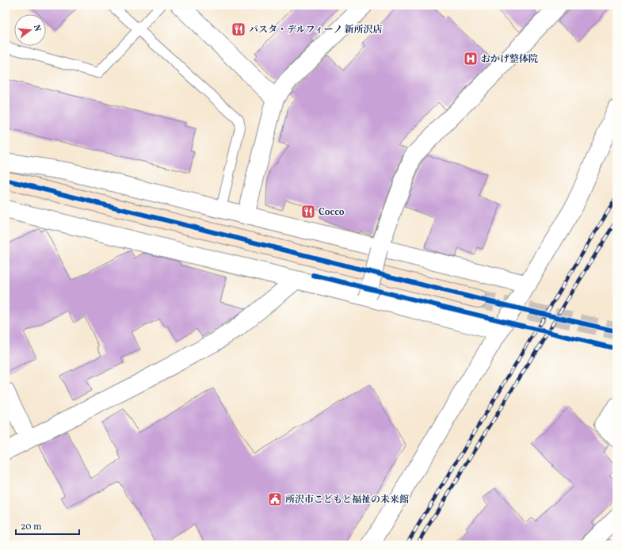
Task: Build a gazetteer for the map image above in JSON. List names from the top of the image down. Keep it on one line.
{"places":{"restaurant":["パスタ・デルフィーノ 新所沢店","Cocco"],"hospital":["おかげ整体院"],"public building":["所沢市こどもと福祉の未来館"]},"scale_bar":"20 m","north":"right"}
